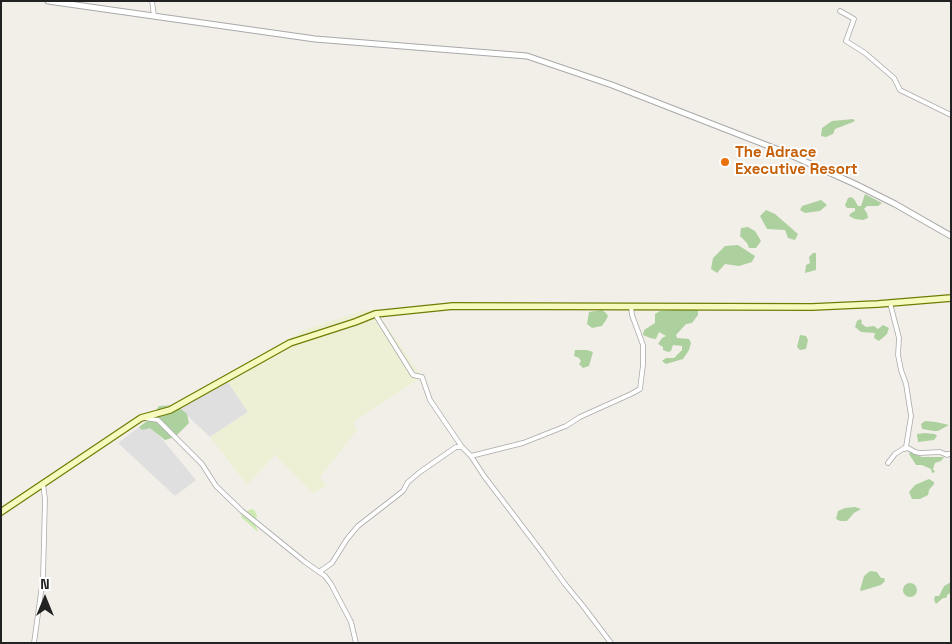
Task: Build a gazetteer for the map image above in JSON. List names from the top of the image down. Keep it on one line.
{"places":["The Adrace Executive Resort"],"north":"top"}
